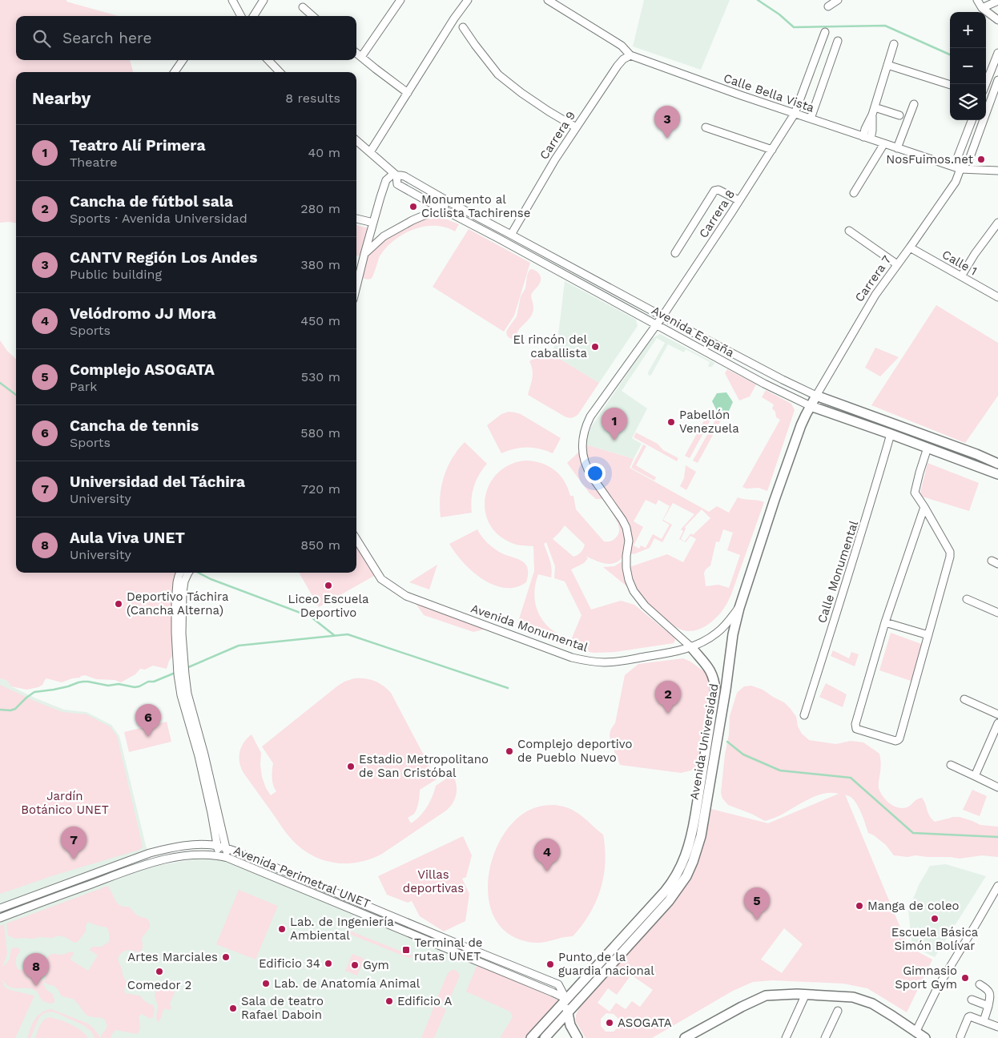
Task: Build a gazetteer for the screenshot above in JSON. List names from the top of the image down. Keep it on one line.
{"streets":{"street":["Calle Bella Vista","Carrera 9","Carrera 8","Calle 1","Carrera 7","Avenida España","Calle Monumental","Avenida Monumental","Avenida Universidad","Avenida Perimetral UNET"]},"crossings":[["Calle Bella Vista","Carrera 9"],["Calle Bella Vista","Carrera 8"],["Calle Bella Vista","Carrera 7"],["Carrera 9","Avenida España"],["Carrera 8","Avenida España"],["Carrera 8","Avenida Monumental"],["Carrera 8","Avenida Universidad"],["Calle 1","Carrera 7"],["Carrera 7","Avenida España"],["Carrera 7","Avenida Universidad"],["Avenida España","Calle Monumental"],["Avenida España","Avenida Universidad"],["Avenida Monumental","Avenida Universidad"],["Avenida Universidad","Avenida Perimetral UNET"]],"parks":["Jardín Botánico UNET","Villas deportivas"],"places":{"other":["NosFuimos.net","Monumento al Ciclista Tachirense","El rincón del caballista","Pabellón Venezuela","Liceo Escuela Deportivo","Deportivo Táchira (Cancha Alterna)","Complejo deportivo de Pueblo Nuevo","Estadio Metropolitano de San Cristóbal","Manga de coleo","Escuela Básica Simón Bolívar","Lab. de Ingeniería Ambiental","Artes Marciales","Edificio 34","Punto de la guardia nacional","Gym","Comedor 2","Gimnasio Sport Gym","Lab. de Anatomía Animal","Edificio A","Sala de teatro Rafael Daboin","ASOGATA"],"transit":["Terminal de rutas UNET"]},"page":{"map_buttons":["+","−"],"search":"Search here","heading":["Nearby","8 results"],"pins":["3","1","2","6","7","4","5","8"],"list":[{"mark":"1","name":"Teatro Alí Primera","note":"Theatre","value":"40 m"},{"mark":"2","name":"Cancha de fútbol sala","note":"Sports · Avenida Universidad","value":"280 m"},{"mark":"3","name":"CANTV Región Los Andes","note":"Public building","value":"380 m"},{"mark":"4","name":"Velódromo JJ Mora","note":"Sports","value":"450 m"},{"mark":"5","name":"Complejo ASOGATA","note":"Park","value":"530 m"},{"mark":"6","name":"Cancha de tennis","note":"Sports","value":"580 m"},{"mark":"7","name":"Universidad del Táchira","note":"University","value":"720 m"},{"mark":"8","name":"Aula Viva UNET","note":"University","value":"850 m"}]}}
